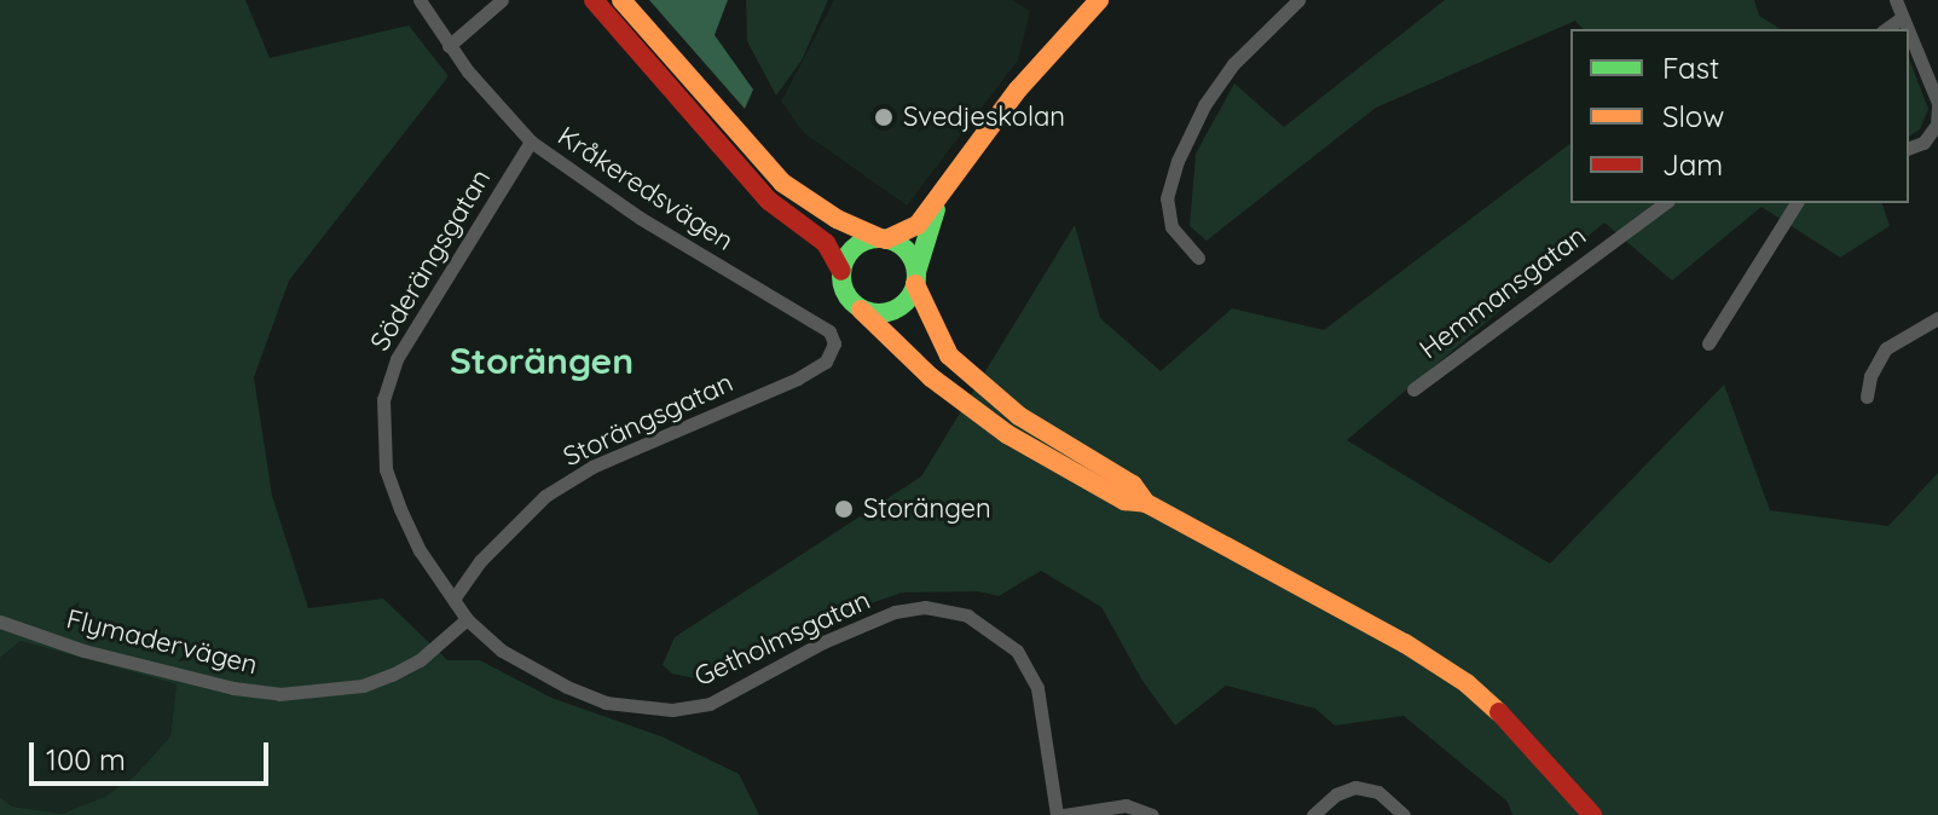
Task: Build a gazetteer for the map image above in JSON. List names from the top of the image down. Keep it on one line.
{"streets":{"street":["Kråkeredsvägen","Söderängsgatan","Hemmansgatan","Storängsgatan","Getholmsgatan","Flymadervägen"]},"crossings":[["Kråkeredsvägen","Söderängsgatan"],["Kråkeredsvägen","Storängsgatan"],["Söderängsgatan","Storängsgatan"],["Söderängsgatan","Getholmsgatan"],["Söderängsgatan","Flymadervägen"],["Getholmsgatan","Flymadervägen"]],"districts":["Storängen"],"places":["Svedjeskolan","Storängen"],"legend":["Fast","Slow","Jam"],"scale_bar":"100 m"}
